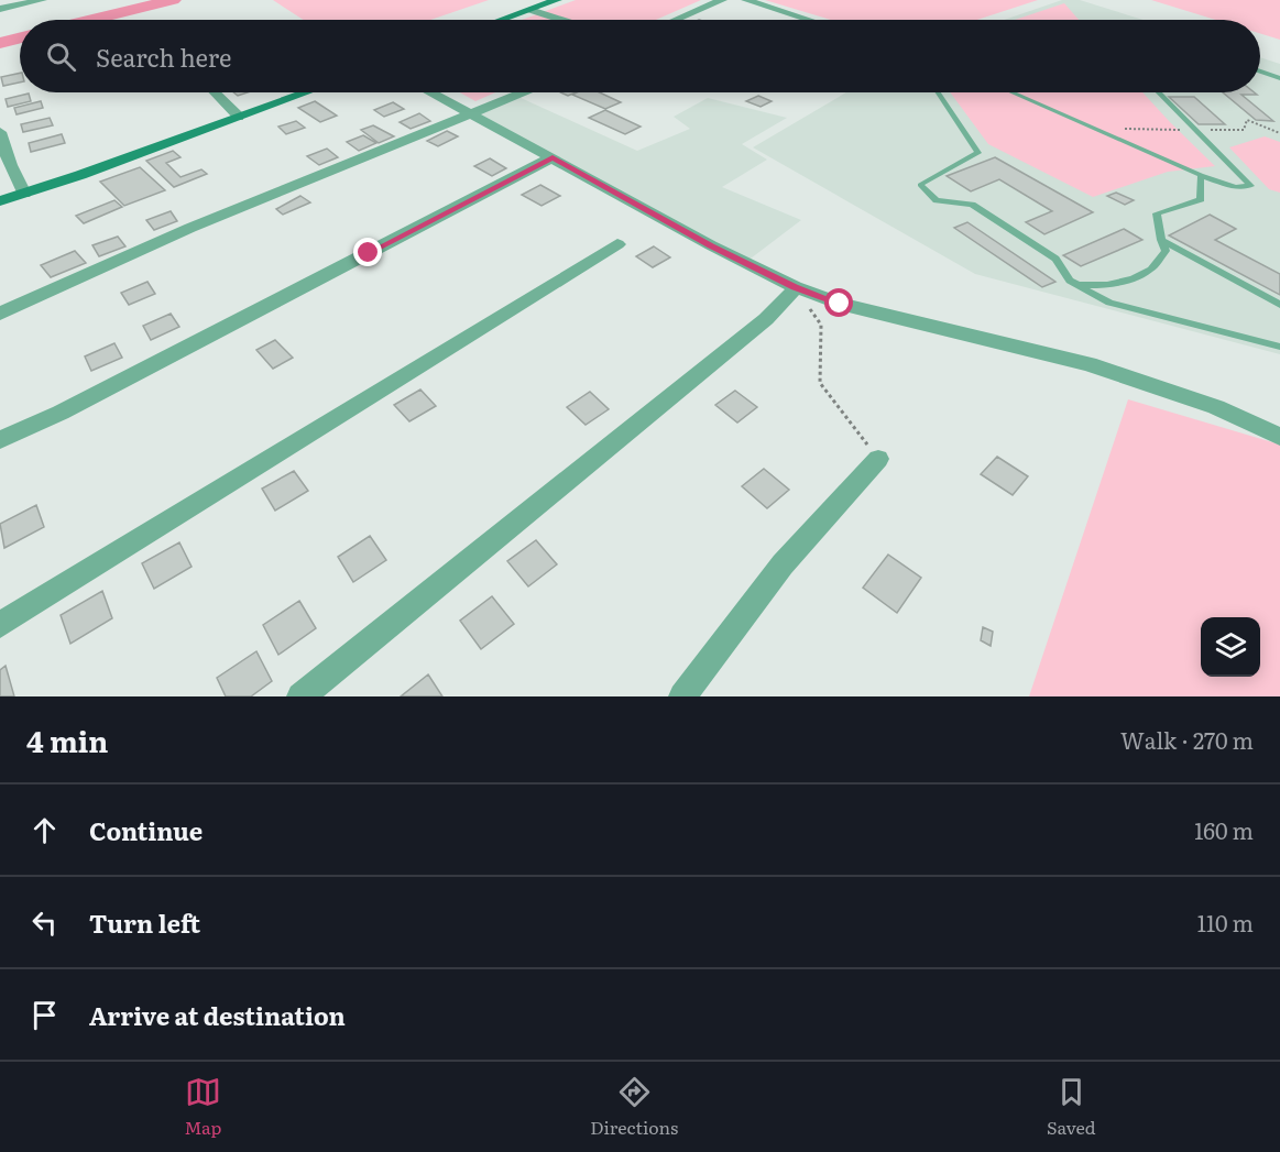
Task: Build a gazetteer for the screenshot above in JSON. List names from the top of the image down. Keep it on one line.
{"page":{"search":"Search here","heading":["4 min","Walk · 270 m"],"list":[["Continue","160 m"],["Turn left","110 m"],"Arrive at destination"],"nav":["Map","Directions","Saved"]}}
